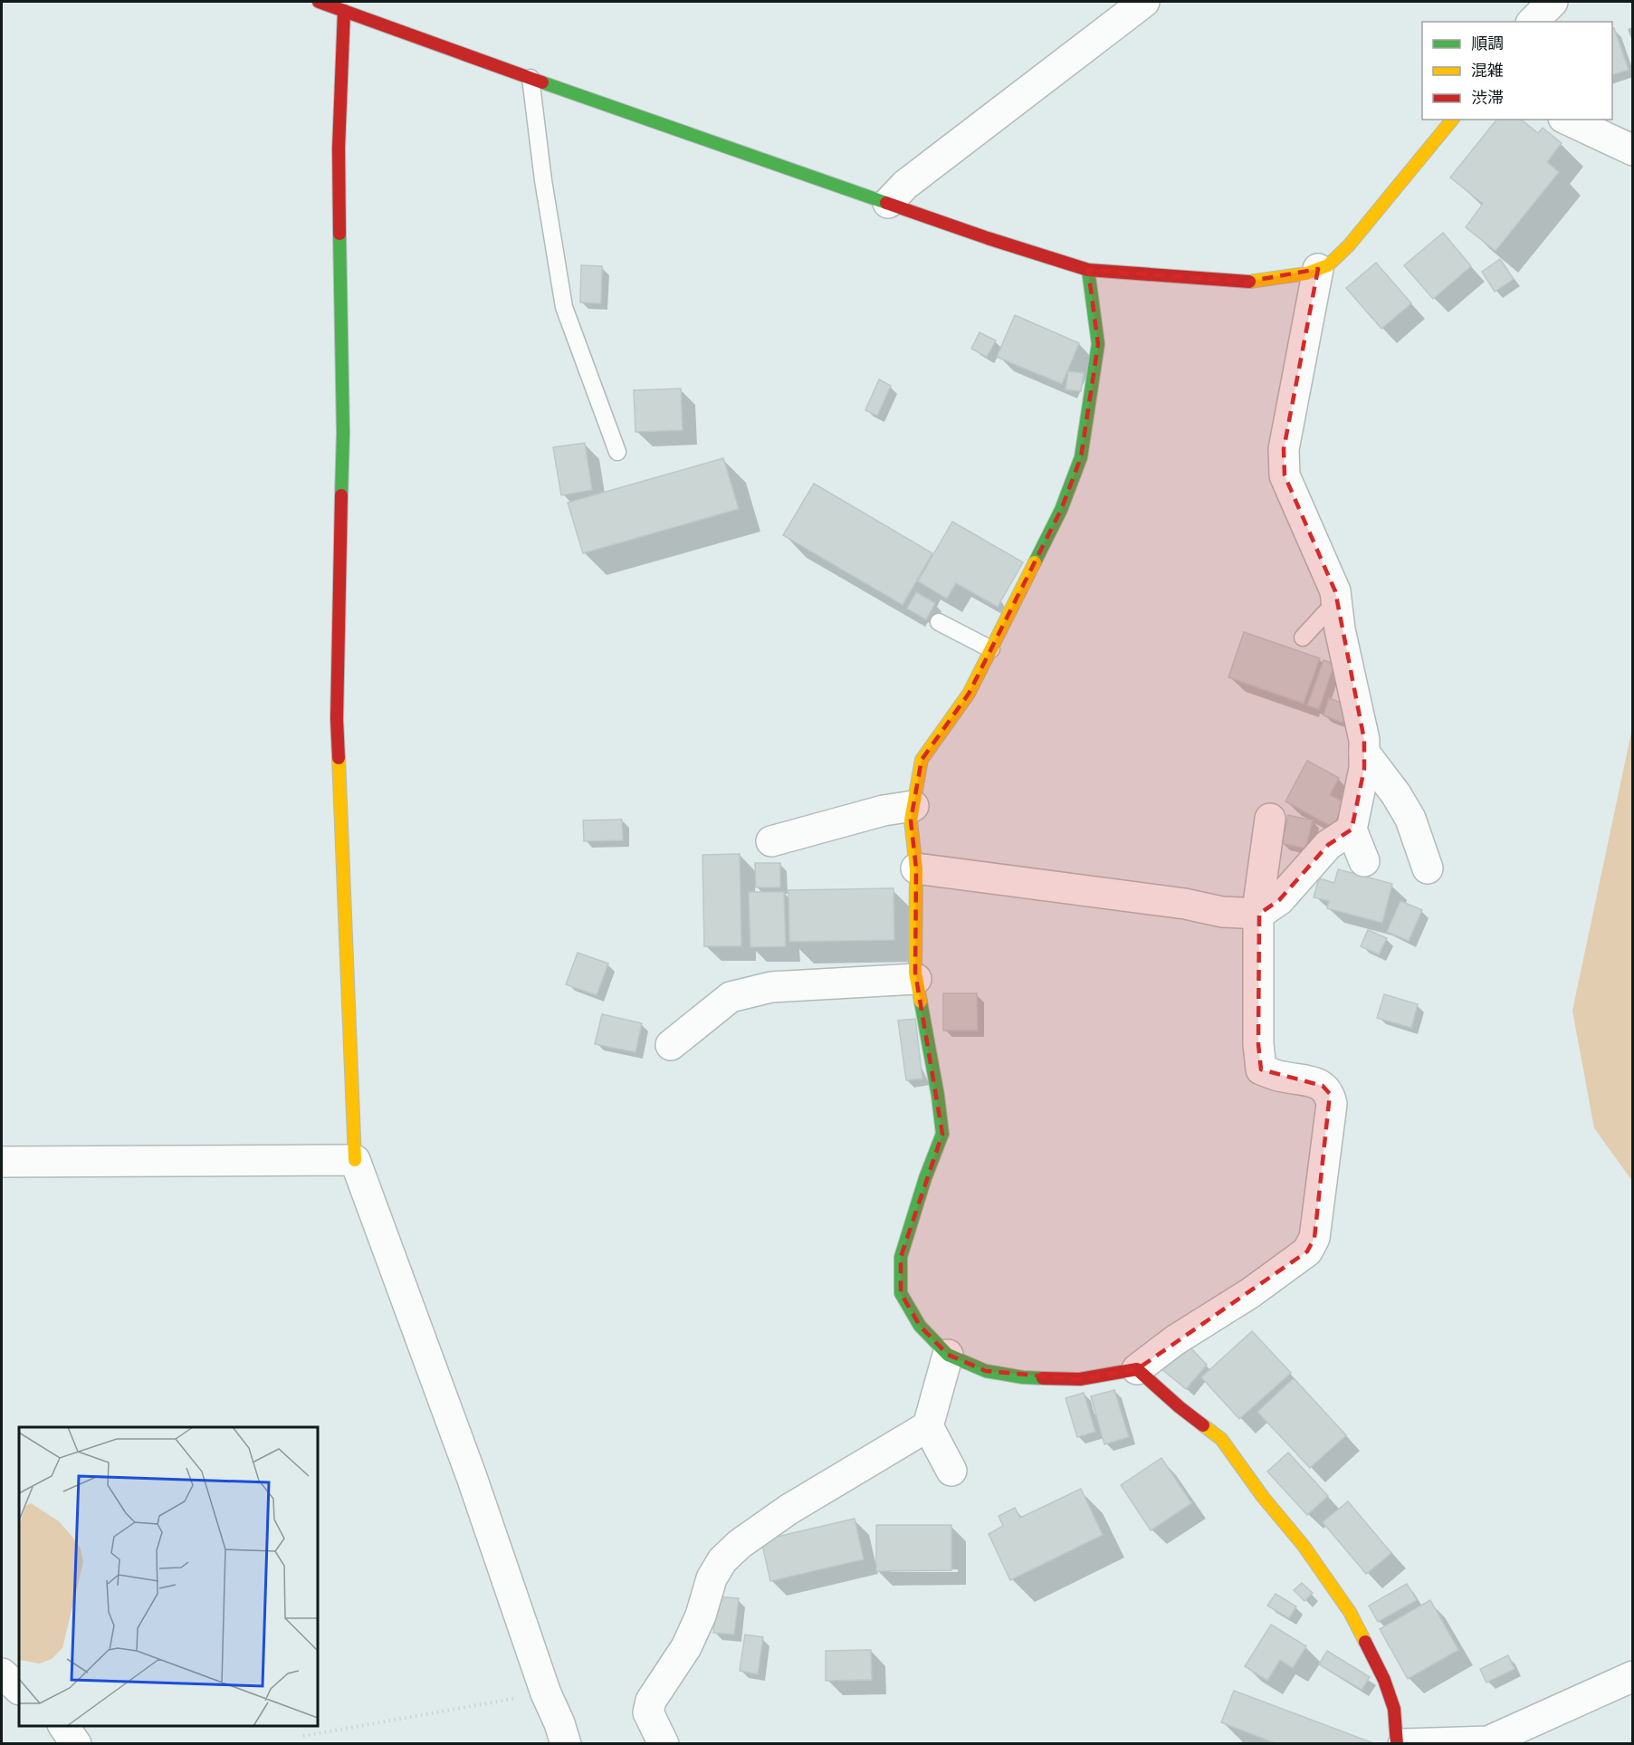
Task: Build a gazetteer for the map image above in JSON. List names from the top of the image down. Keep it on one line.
{"legend":["順調","混雑","渋滞"]}
